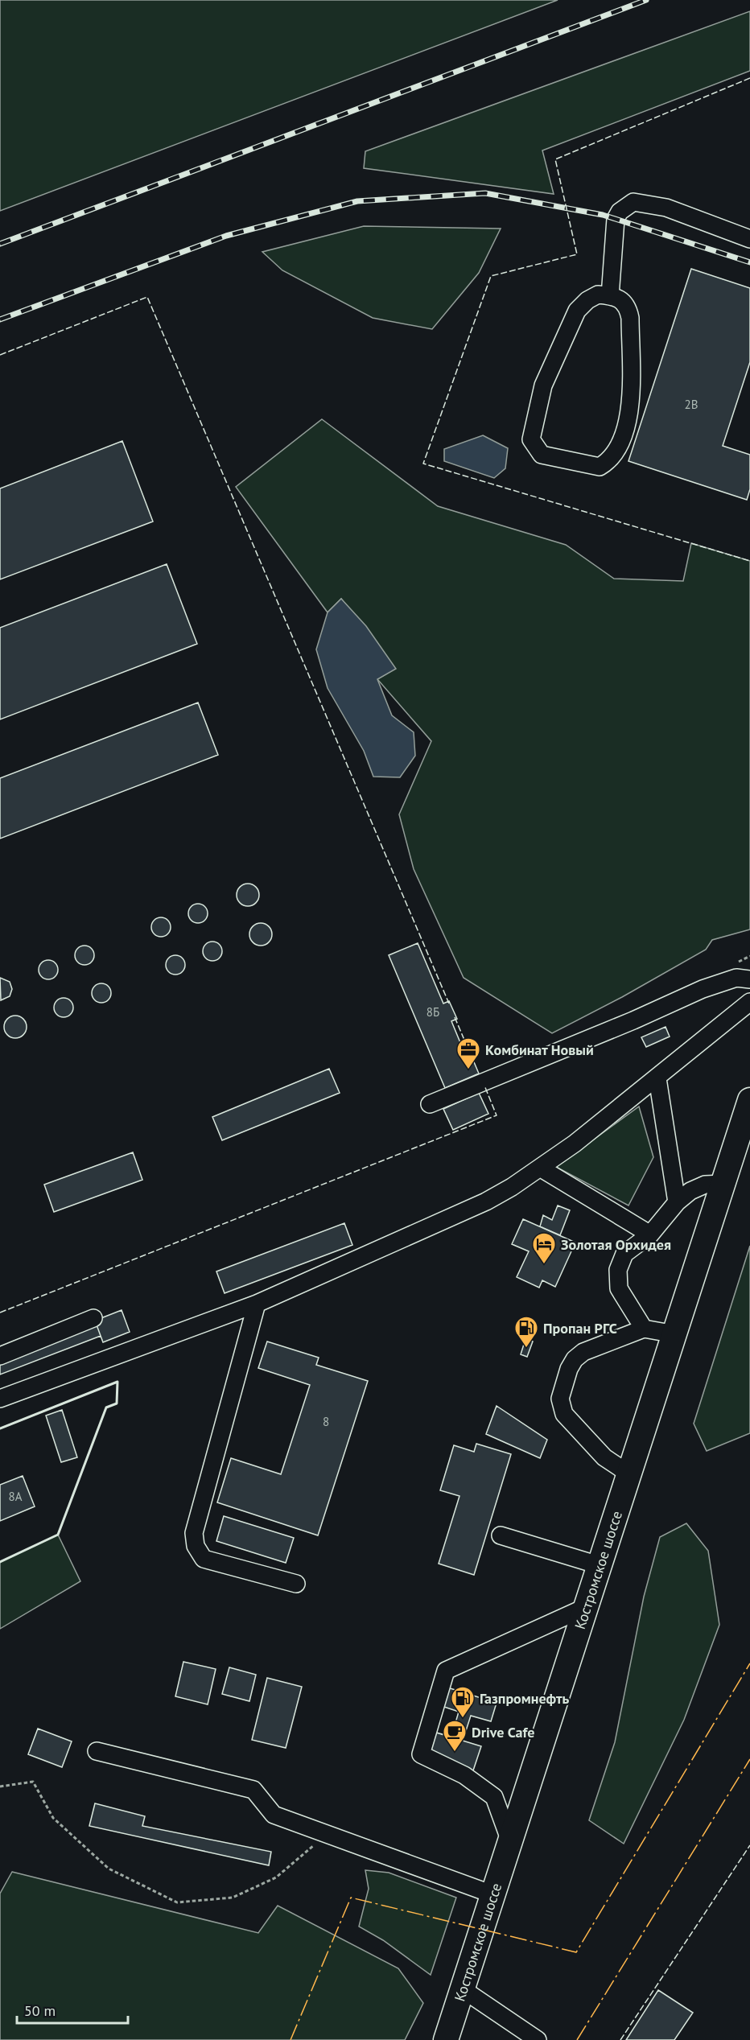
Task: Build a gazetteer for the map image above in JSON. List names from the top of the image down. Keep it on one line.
{"streets":{"highway":["Костромское шоссе"]},"places":{"office":["Комбинат Новый"],"hotel":["Золотая Орхидея"],"fuel station":["Пропан РГС","Газпромнефть"],"cafe":["Drive Cafe"]},"house_numbers":["2В","8Б","8","8А"],"scale_bar":"50 m"}
